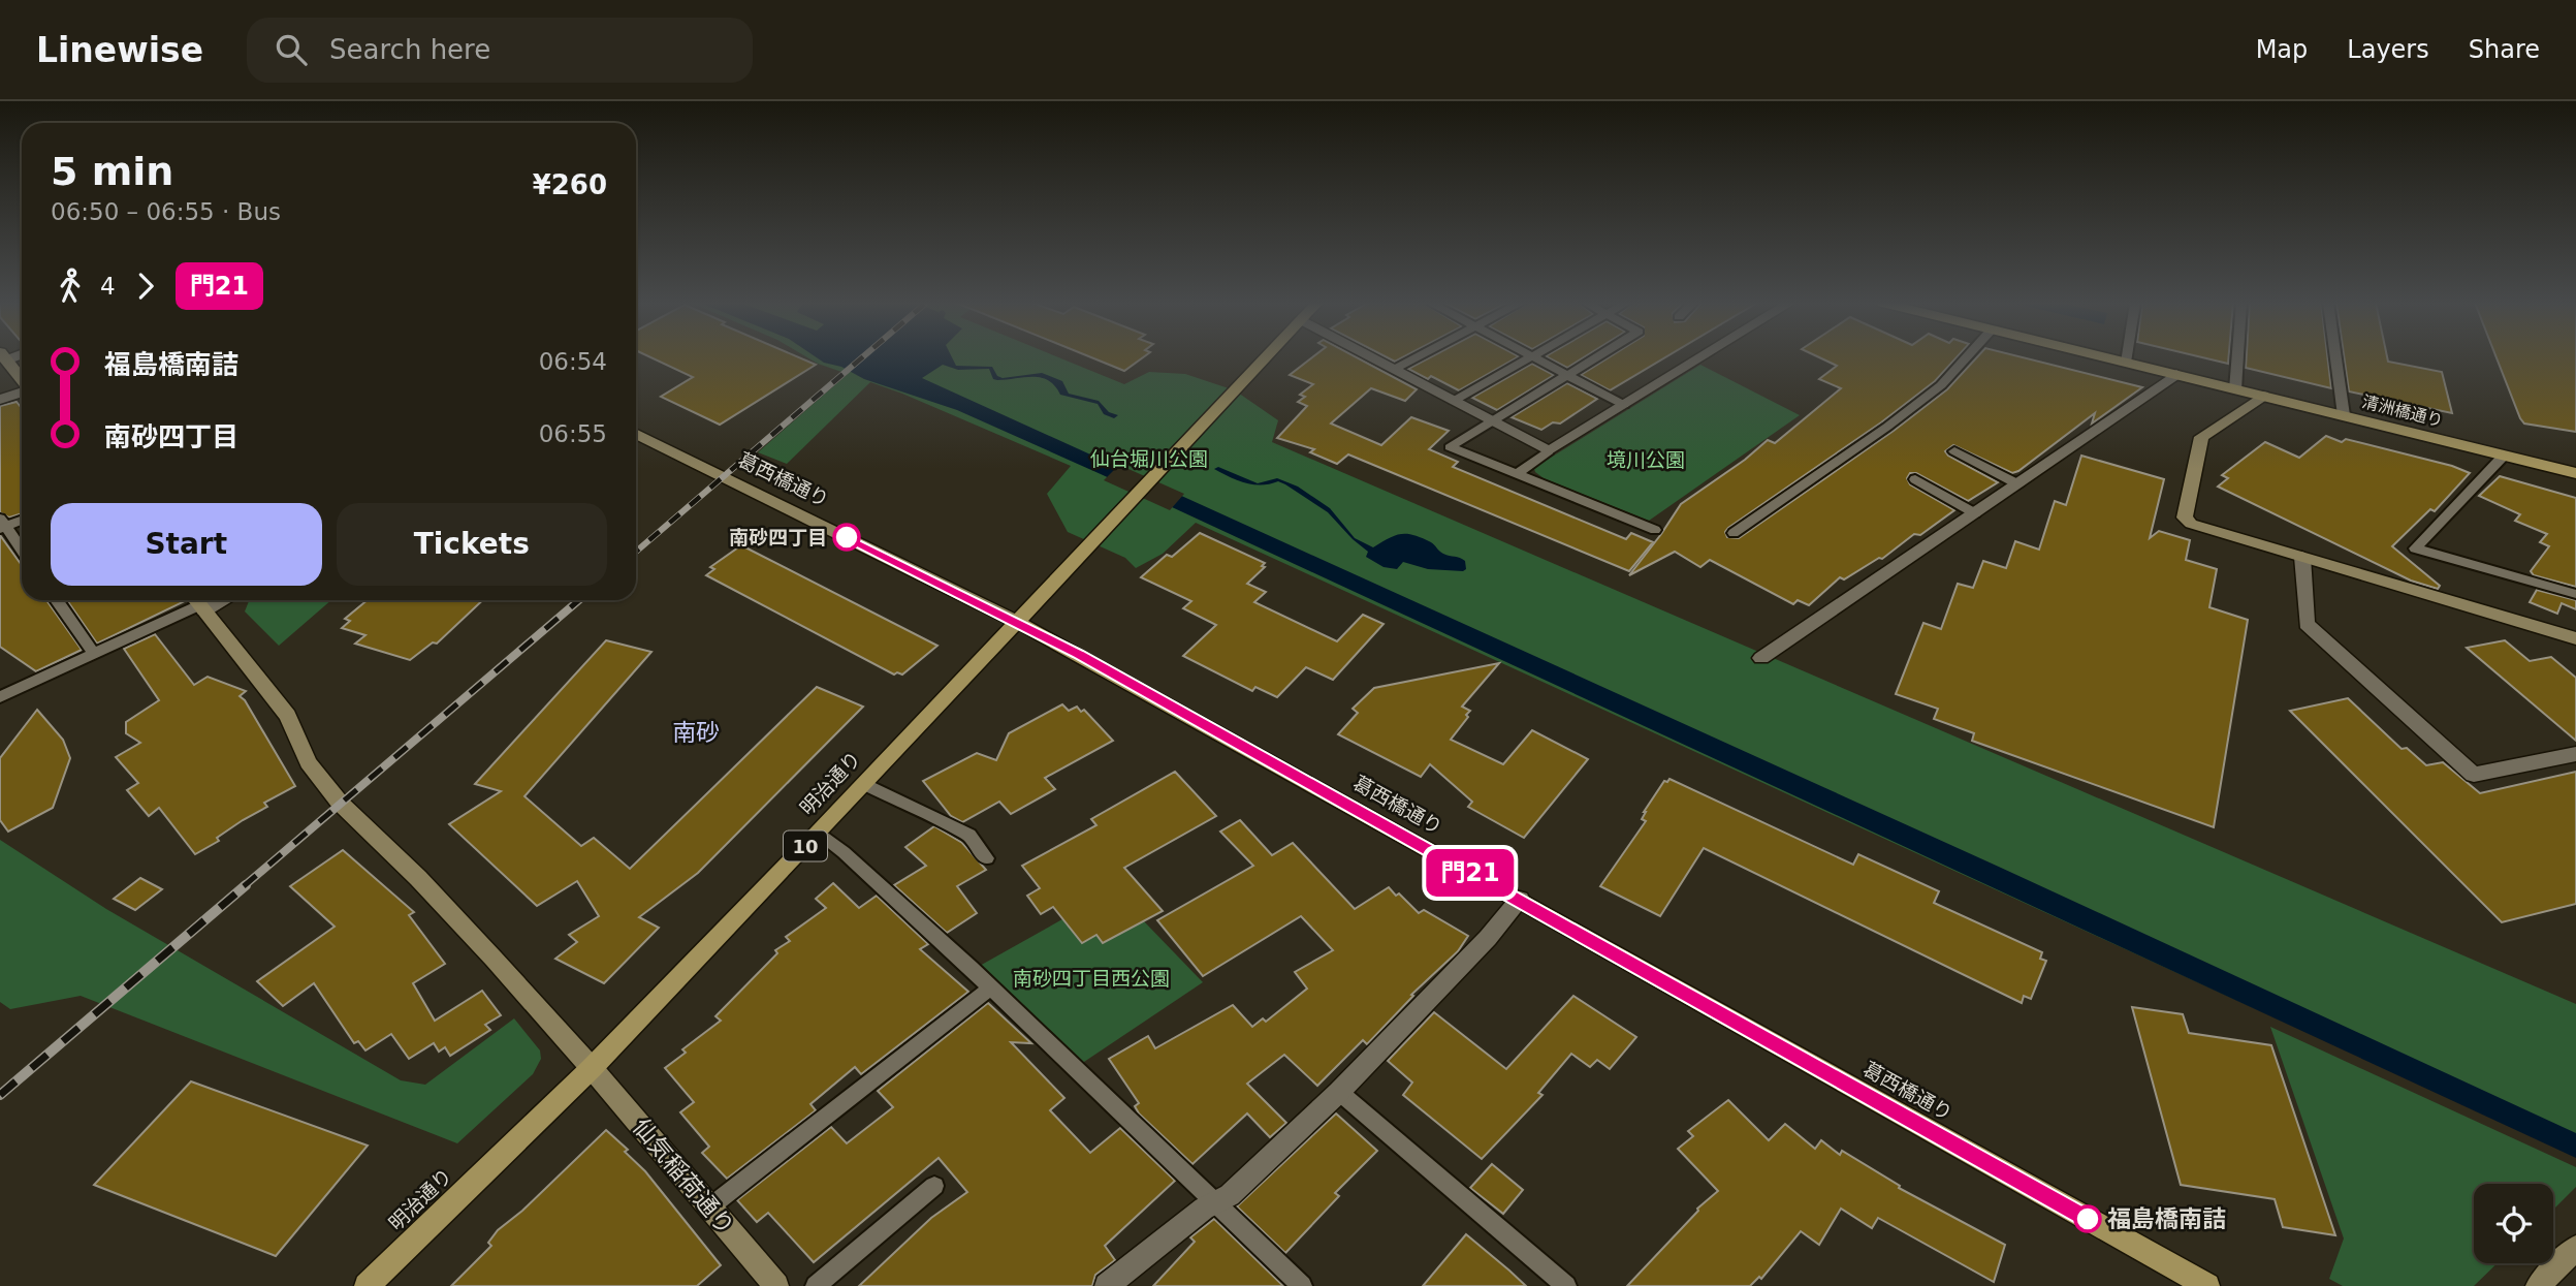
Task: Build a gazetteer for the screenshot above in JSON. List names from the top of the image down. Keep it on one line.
{"streets":{"main road":["清洲橋通り","葛西橋通り","明治通り","10"],"street":["仙気稲荷通り"]},"crossings":[["葛西橋通り","明治通り"],["明治通り","仙気稲荷通り"]],"districts":["南砂"],"parks":["仙台堀川公園","境川公園","南砂四丁目西公園"],"places":["南砂四丁目","福島橋南詰"],"lines":["bus line 門21"],"page":{"header":"Linewise","search":"Search here","nav":["Map","Layers","Share"],"on_map":"門21","heading":["5 min","06:50 – 06:55 · Bus","¥260"],"legs":["4","門21"],"list":[{"name":"福島橋南詰","value":"06:54"},{"name":"南砂四丁目","value":"06:55"}],"buttons":["Start","Tickets"]}}
